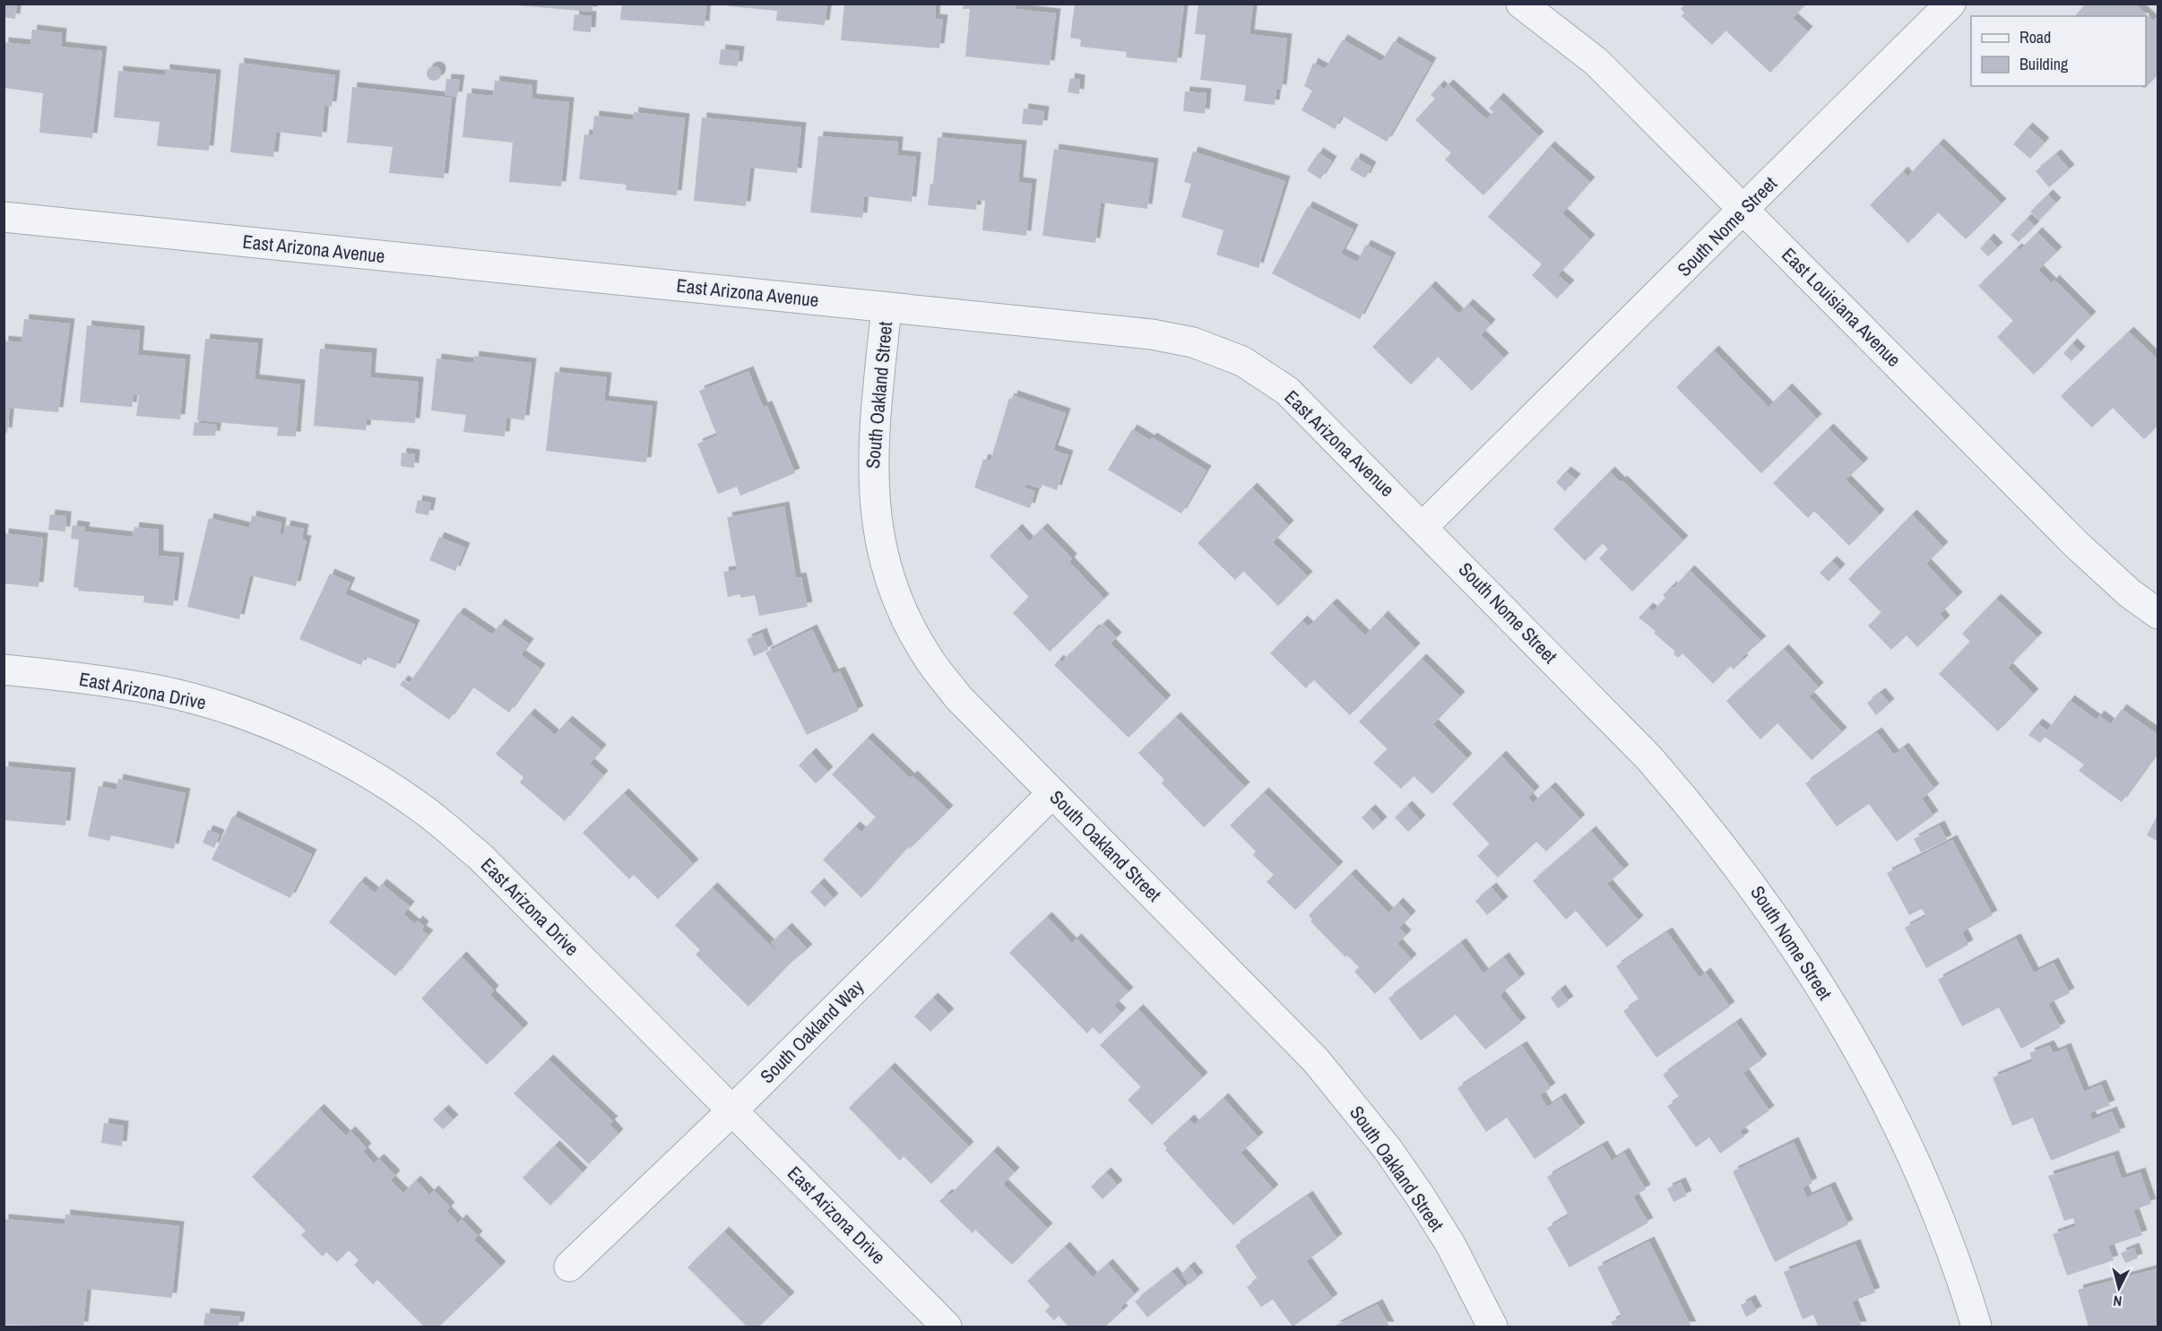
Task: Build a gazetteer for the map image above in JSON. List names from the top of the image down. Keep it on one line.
{"streets":{"street":["South Nome Street","East Arizona Avenue","East Louisiana Avenue","South Oakland Street","East Arizona Drive","South Oakland Way"]},"crossings":[["South Nome Street","East Arizona Avenue"],["South Nome Street","East Louisiana Avenue"],["East Arizona Avenue","South Oakland Street"],["South Oakland Street","South Oakland Way"],["East Arizona Drive","South Oakland Way"]],"legend":["Road","Building"],"north":"bottom"}
